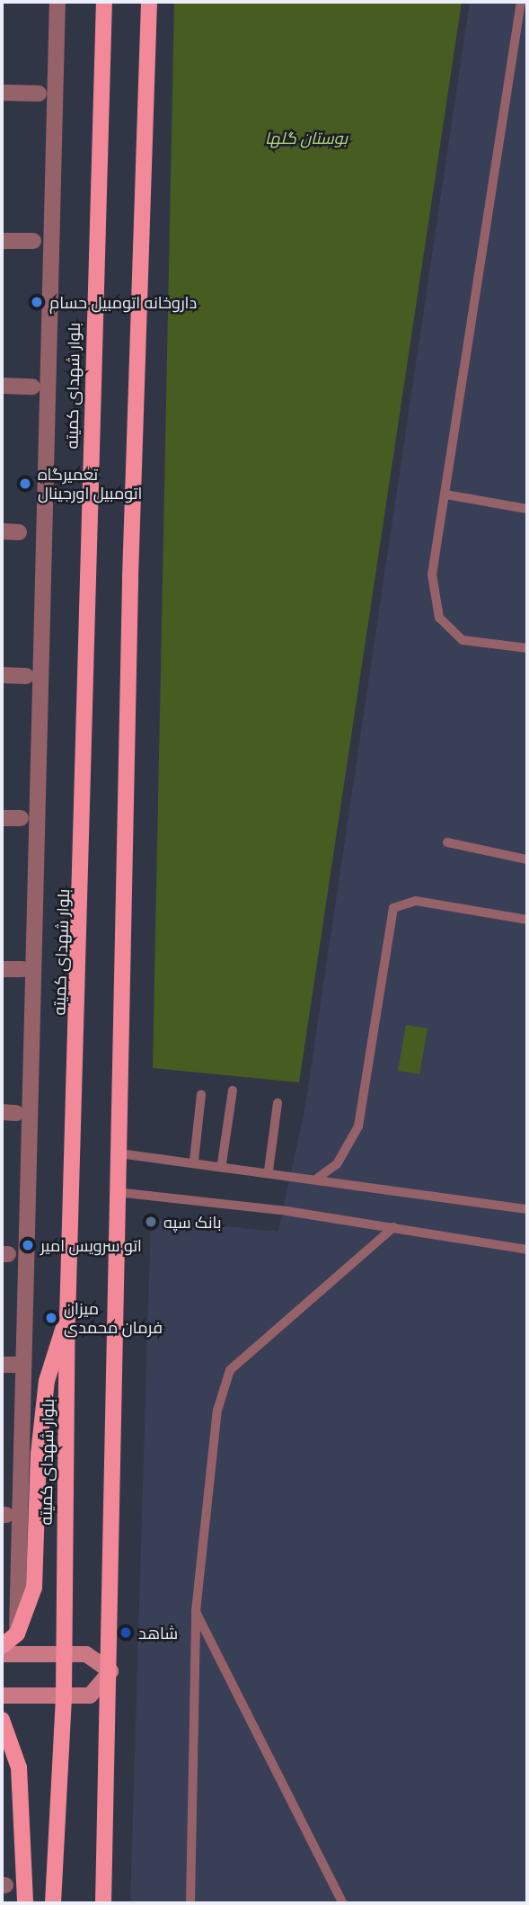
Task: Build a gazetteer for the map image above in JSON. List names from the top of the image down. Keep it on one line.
{"streets":{"main road":["بلوار شهدای کمیته"]},"parks":["بوستان گلها"],"places":["داروخانه اتومبیل حسام","تعمیرگاه اتومبیل اورجینال","بانک سپه","اتو سرویس امیر","میزان فرمان محمدی","شاهد"]}
